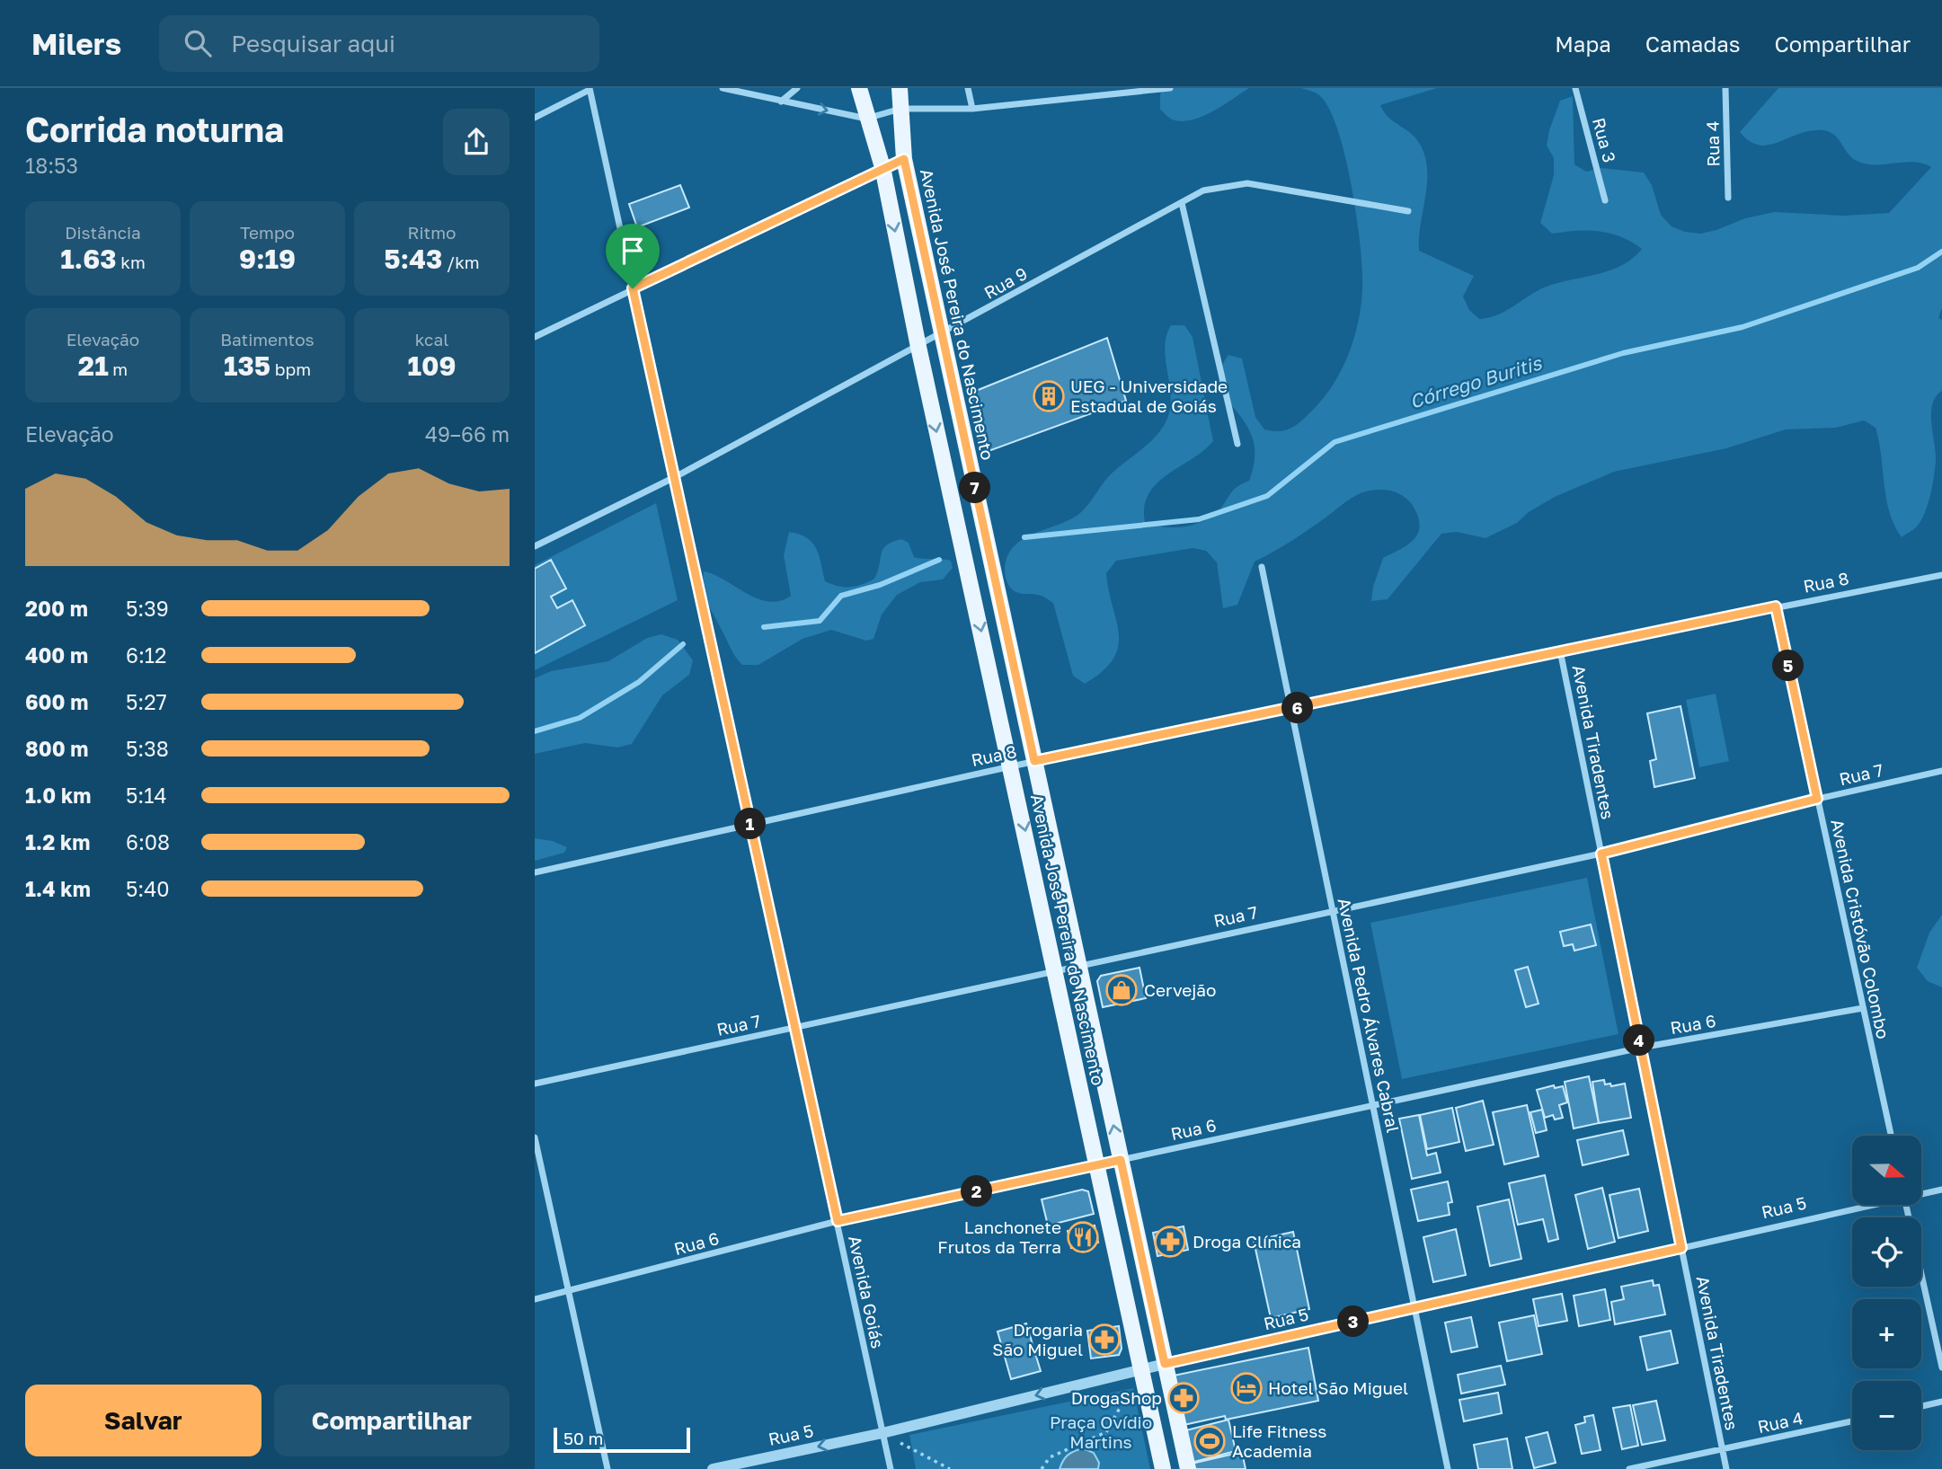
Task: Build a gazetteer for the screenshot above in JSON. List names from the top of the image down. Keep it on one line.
{"streets":{"main road":["Avenida José Pereira do Nascimento"],"street":["Rua 3","Rua 4","Rua 9","Rua 8","Avenida Tiradentes","Rua 7","Avenida Cristóvão Colombo","Avenida Pedro Álvares Cabral","Rua 6","Rua 5","Avenida Goiás"]},"crossings":[["Rua 4","Avenida Tiradentes"],["Rua 9","Avenida José Pereira do Nascimento"],["Rua 9","Avenida Goiás"],["Avenida José Pereira do Nascimento","Rua 8"],["Avenida José Pereira do Nascimento","Rua 7"],["Avenida José Pereira do Nascimento","Rua 6"],["Avenida José Pereira do Nascimento","Rua 5"],["Rua 8","Avenida Tiradentes"],["Rua 8","Avenida Cristóvão Colombo"],["Rua 8","Avenida Pedro Álvares Cabral"],["Rua 8","Avenida Goiás"],["Avenida Tiradentes","Rua 7"],["Avenida Tiradentes","Rua 6"],["Avenida Tiradentes","Rua 5"],["Rua 7","Avenida Cristóvão Colombo"],["Rua 7","Avenida Pedro Álvares Cabral"],["Rua 7","Avenida Goiás"],["Avenida Cristóvão Colombo","Rua 6"],["Avenida Pedro Álvares Cabral","Rua 6"],["Avenida Pedro Álvares Cabral","Rua 5"],["Rua 6","Avenida Goiás"],["Rua 5","Avenida Goiás"]],"one_way":["Rua 5"],"water":["Córrego Buritis"],"parks":["Praça Ovídio Martins"],"places":{"building":["UEG - Universidade Estadual de Goiás"],"shop":["Cervejão"],"restaurant":["Lanchonete Frutos da Terra"],"pharmacy":["Droga Clínica","Drogaria São Miguel","DrogaShop"],"hotel":["Hotel São Miguel"],"sports":["Life Fitness Academia"]},"scale_bar":"50 m","north":"right","page":{"header":"Milers","search":"Pesquisar aqui","nav":["Mapa","Camadas","Compartilhar"],"heading":["Corrida noturna","18:53"],"stats":[["Distância","1.63 km"],["Tempo","9:19"],["Ritmo","5:43 /km"],["Elevação","21 m"],["Batimentos","135 bpm"],["kcal","109"]],"chart":["Elevação","49–66 m"],"pins":["7","5","6","1","4","2","3"],"list":[{"name":"200 m","note":"5:39"},{"name":"400 m","note":"6:12"},{"name":"600 m","note":"5:27"},{"name":"800 m","note":"5:38"},{"name":"1.0 km","note":"5:14"},{"name":"1.2 km","note":"6:08"},{"name":"1.4 km","note":"5:40"}],"map_buttons":["+","−"],"buttons":["Salvar","Compartilhar"],"scale":"50 m"}}
